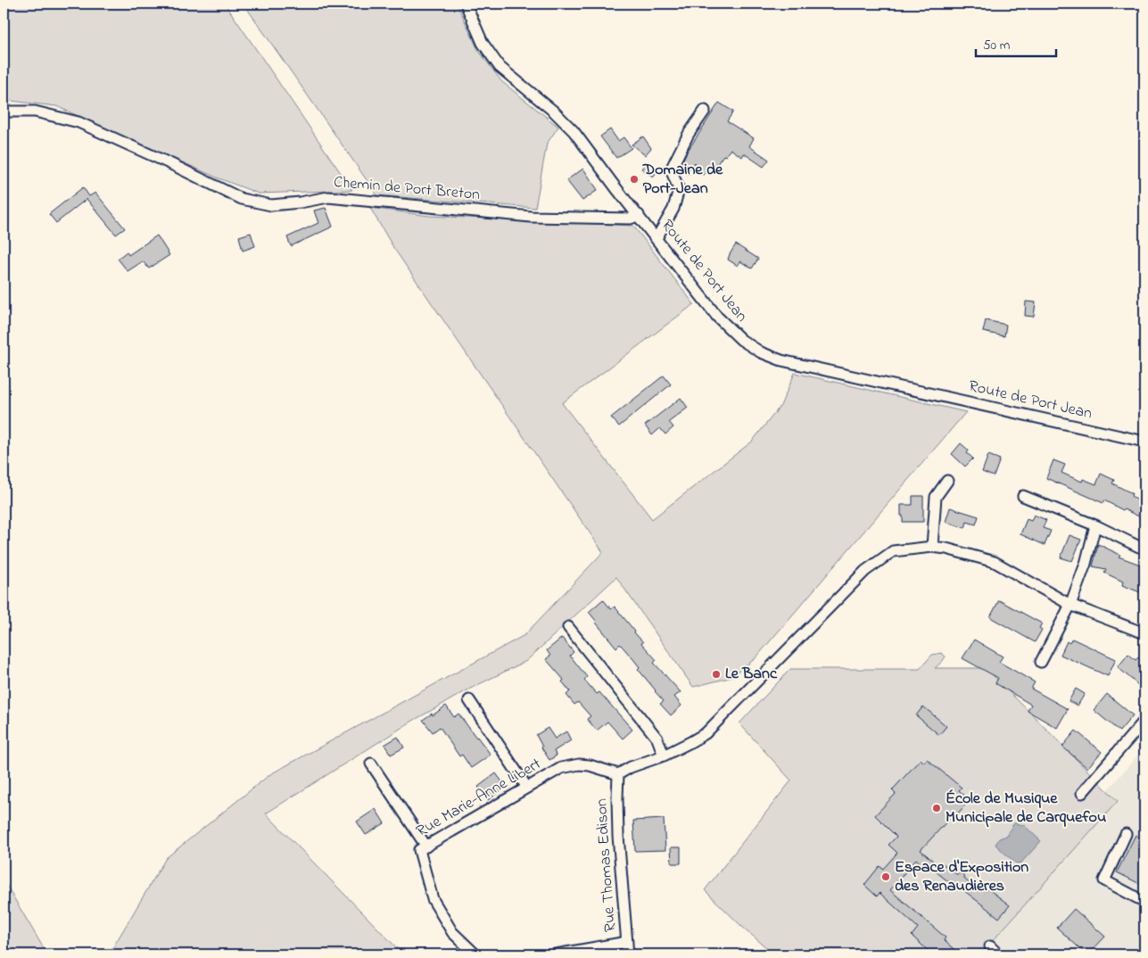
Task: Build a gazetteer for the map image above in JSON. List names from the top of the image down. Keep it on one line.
{"streets":{"street":["Chemin de Port Breton","Route de Port Jean","Rue Marie-Anne Libert","Rue Thomas Edison"]},"crossings":[["Chemin de Port Breton","Route de Port Jean"],["Rue Marie-Anne Libert","Rue Thomas Edison"]],"places":["Domaine de Port-Jean","Le Banc","École de Musique Municipale de Carquefou","Espace d'Exposition des Renaudières"],"scale_bar":"50 m"}
